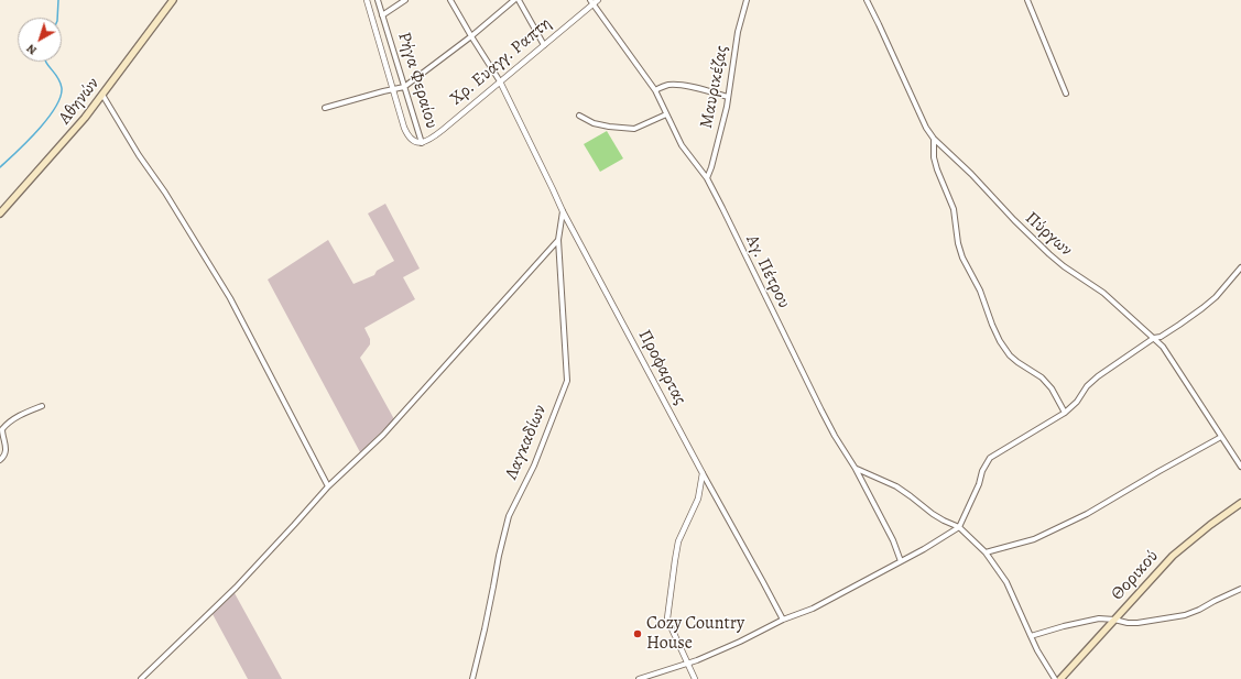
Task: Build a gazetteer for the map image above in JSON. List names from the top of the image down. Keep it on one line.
{"streets":{"main road":["Αθηνών","Θορικού"],"street":["Χρ. Ευαγγ. Ραπτη","Ρήγα Φεραίου","Μαυρικέζας","Πύργων","Αγ. Πέτρου","Προφαρτας","Λαγκαδίων"]},"crossings":[["Χρ. Ευαγγ. Ραπτη","Ρήγα Φεραίου"],["Χρ. Ευαγγ. Ραπτη","Αγ. Πέτρου"],["Χρ. Ευαγγ. Ραπτη","Προφαρτας"],["Μαυρικέζας","Αγ. Πέτρου"],["Προφαρτας","Λαγκαδίων"]],"places":["Cozy Country House"],"north":"bottom left"}
